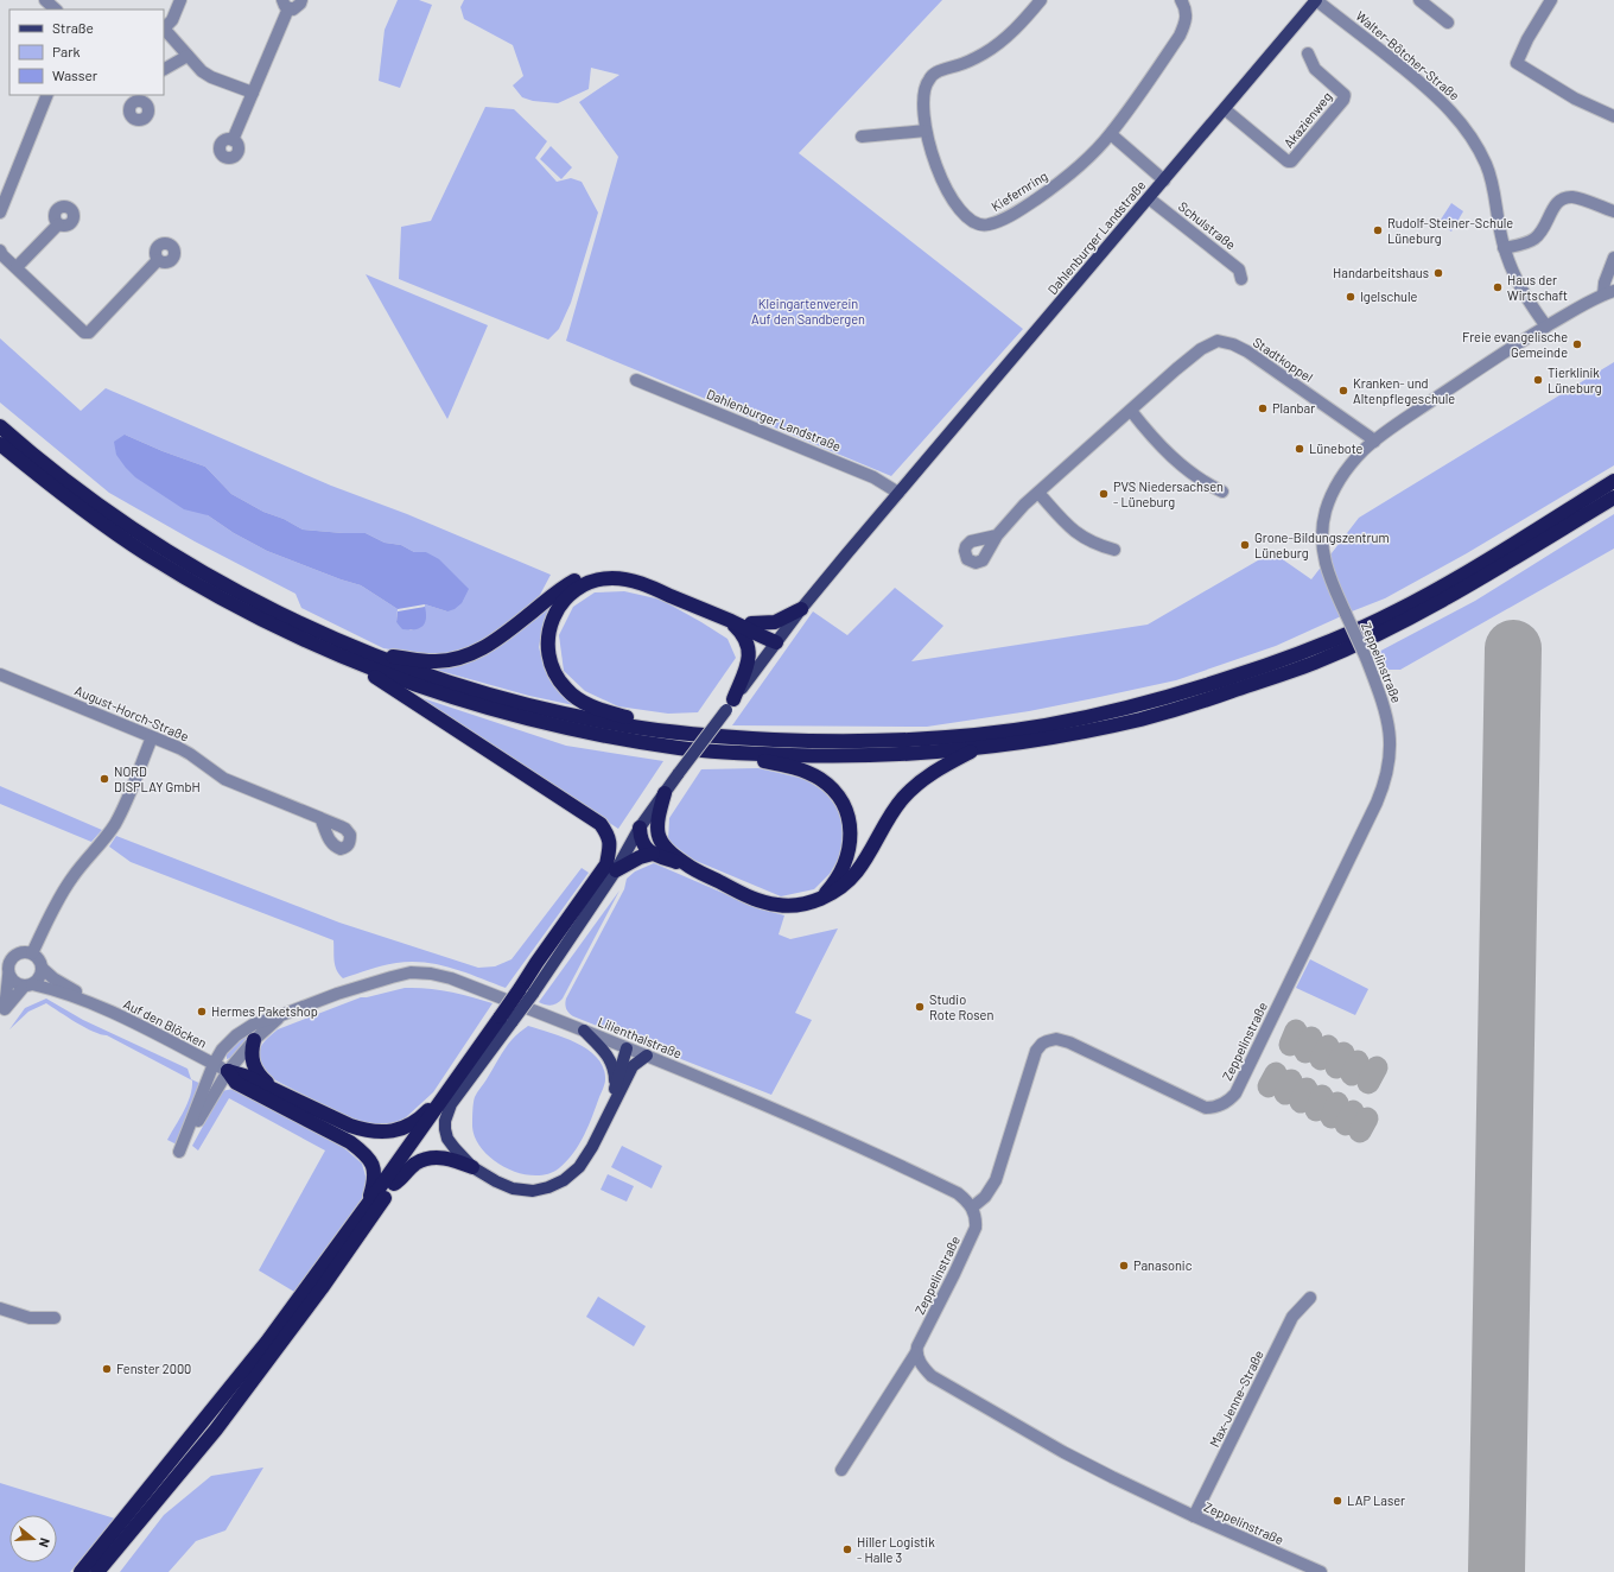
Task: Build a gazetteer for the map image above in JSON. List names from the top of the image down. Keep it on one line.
{"streets":{"main road":["Dahlenburger Landstraße"],"street":["Walter-Bötcher-Straße","Akazienweg","Kiefernring","Schulstraße","Stadtkoppel","Zeppelinstraße","August-Horch-Straße","Auf den Blöcken","Lilienthalstraße","Max-Jenne-Straße"]},"crossings":[["Walter-Bötcher-Straße","Dahlenburger Landstraße"],["Akazienweg","Dahlenburger Landstraße"],["Schulstraße","Dahlenburger Landstraße"],["Stadtkoppel","Zeppelinstraße"],["Zeppelinstraße","Lilienthalstraße"],["Zeppelinstraße","Max-Jenne-Straße"],["Auf den Blöcken","Lilienthalstraße"]],"parks":["Kleingartenverein Auf den Sandbergen"],"places":["Rudolf-Steiner-Schule Lüneburg","Handarbeitshaus","Haus der Wirtschaft","Igelschule","Freie evangelische Gemeinde","Tierklinik Lüneburg","Kranken- und Altenpflegeschule","Planbar","Lünebote","PVS Niedersachsen - Lüneburg","Grone-Bildungszentrum Lüneburg","NORD DISPLAY GmbH","Studio Rote Rosen","Hermes Paketshop","Panasonic","Fenster 2000","LAP Laser","Hiller Logistik - Halle 3"],"legend":["Straße","Park","Wasser"],"north":"right"}
